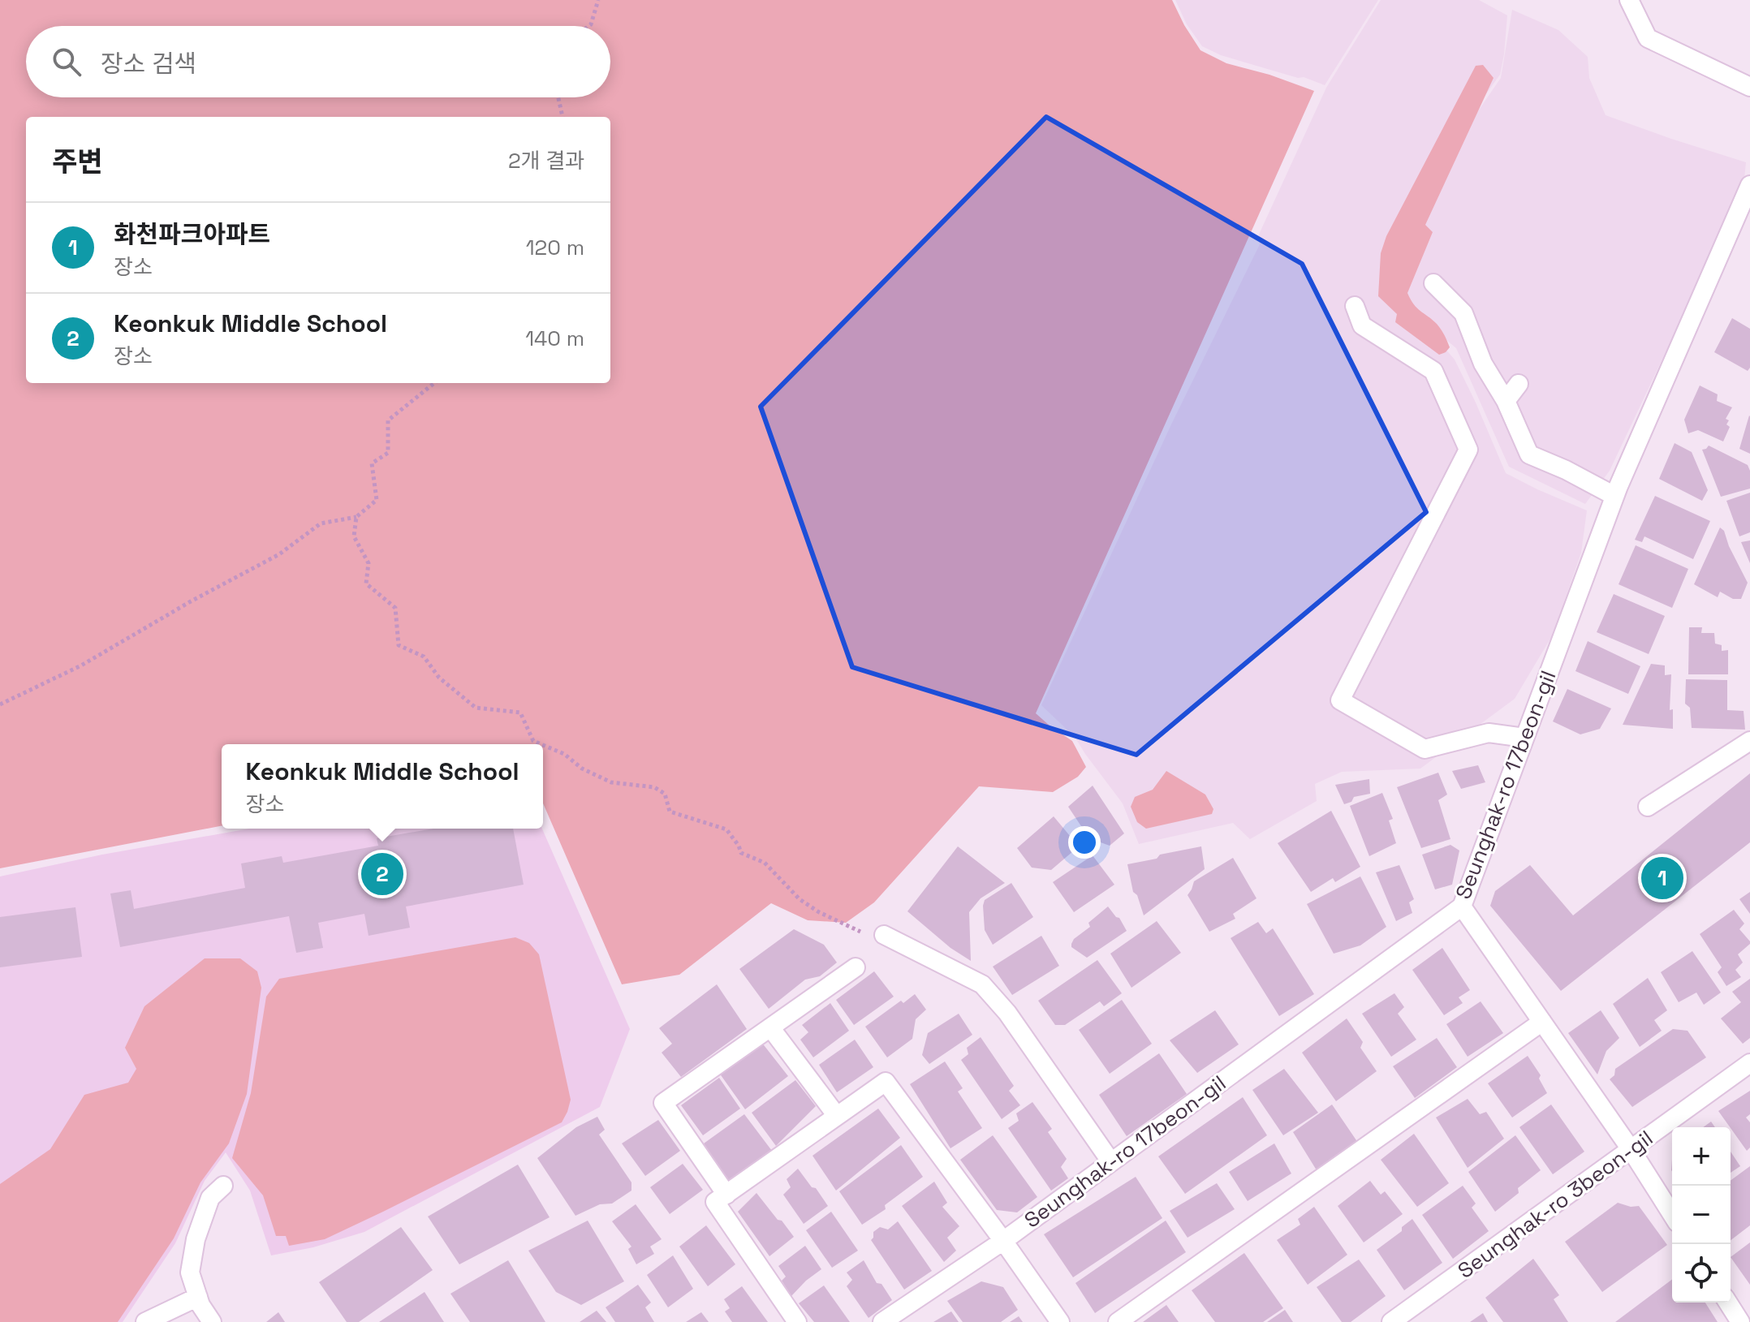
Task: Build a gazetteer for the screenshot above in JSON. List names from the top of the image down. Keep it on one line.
{"streets":{"lane":["Seunghak-ro 17beon-gil","Seunghak-ro 3beon-gil"]},"page":{"search":"장소 검색","heading":["주변","2개 결과"],"list":[{"mark":"1","name":"화천파크아파트","note":"장소","value":"120 m"},{"mark":"2","name":"Keonkuk Middle School","note":"장소","value":"140 m"}],"popup":["Keonkuk Middle School","장소"],"pins":["2","1"],"map_buttons":["+","−"]}}
